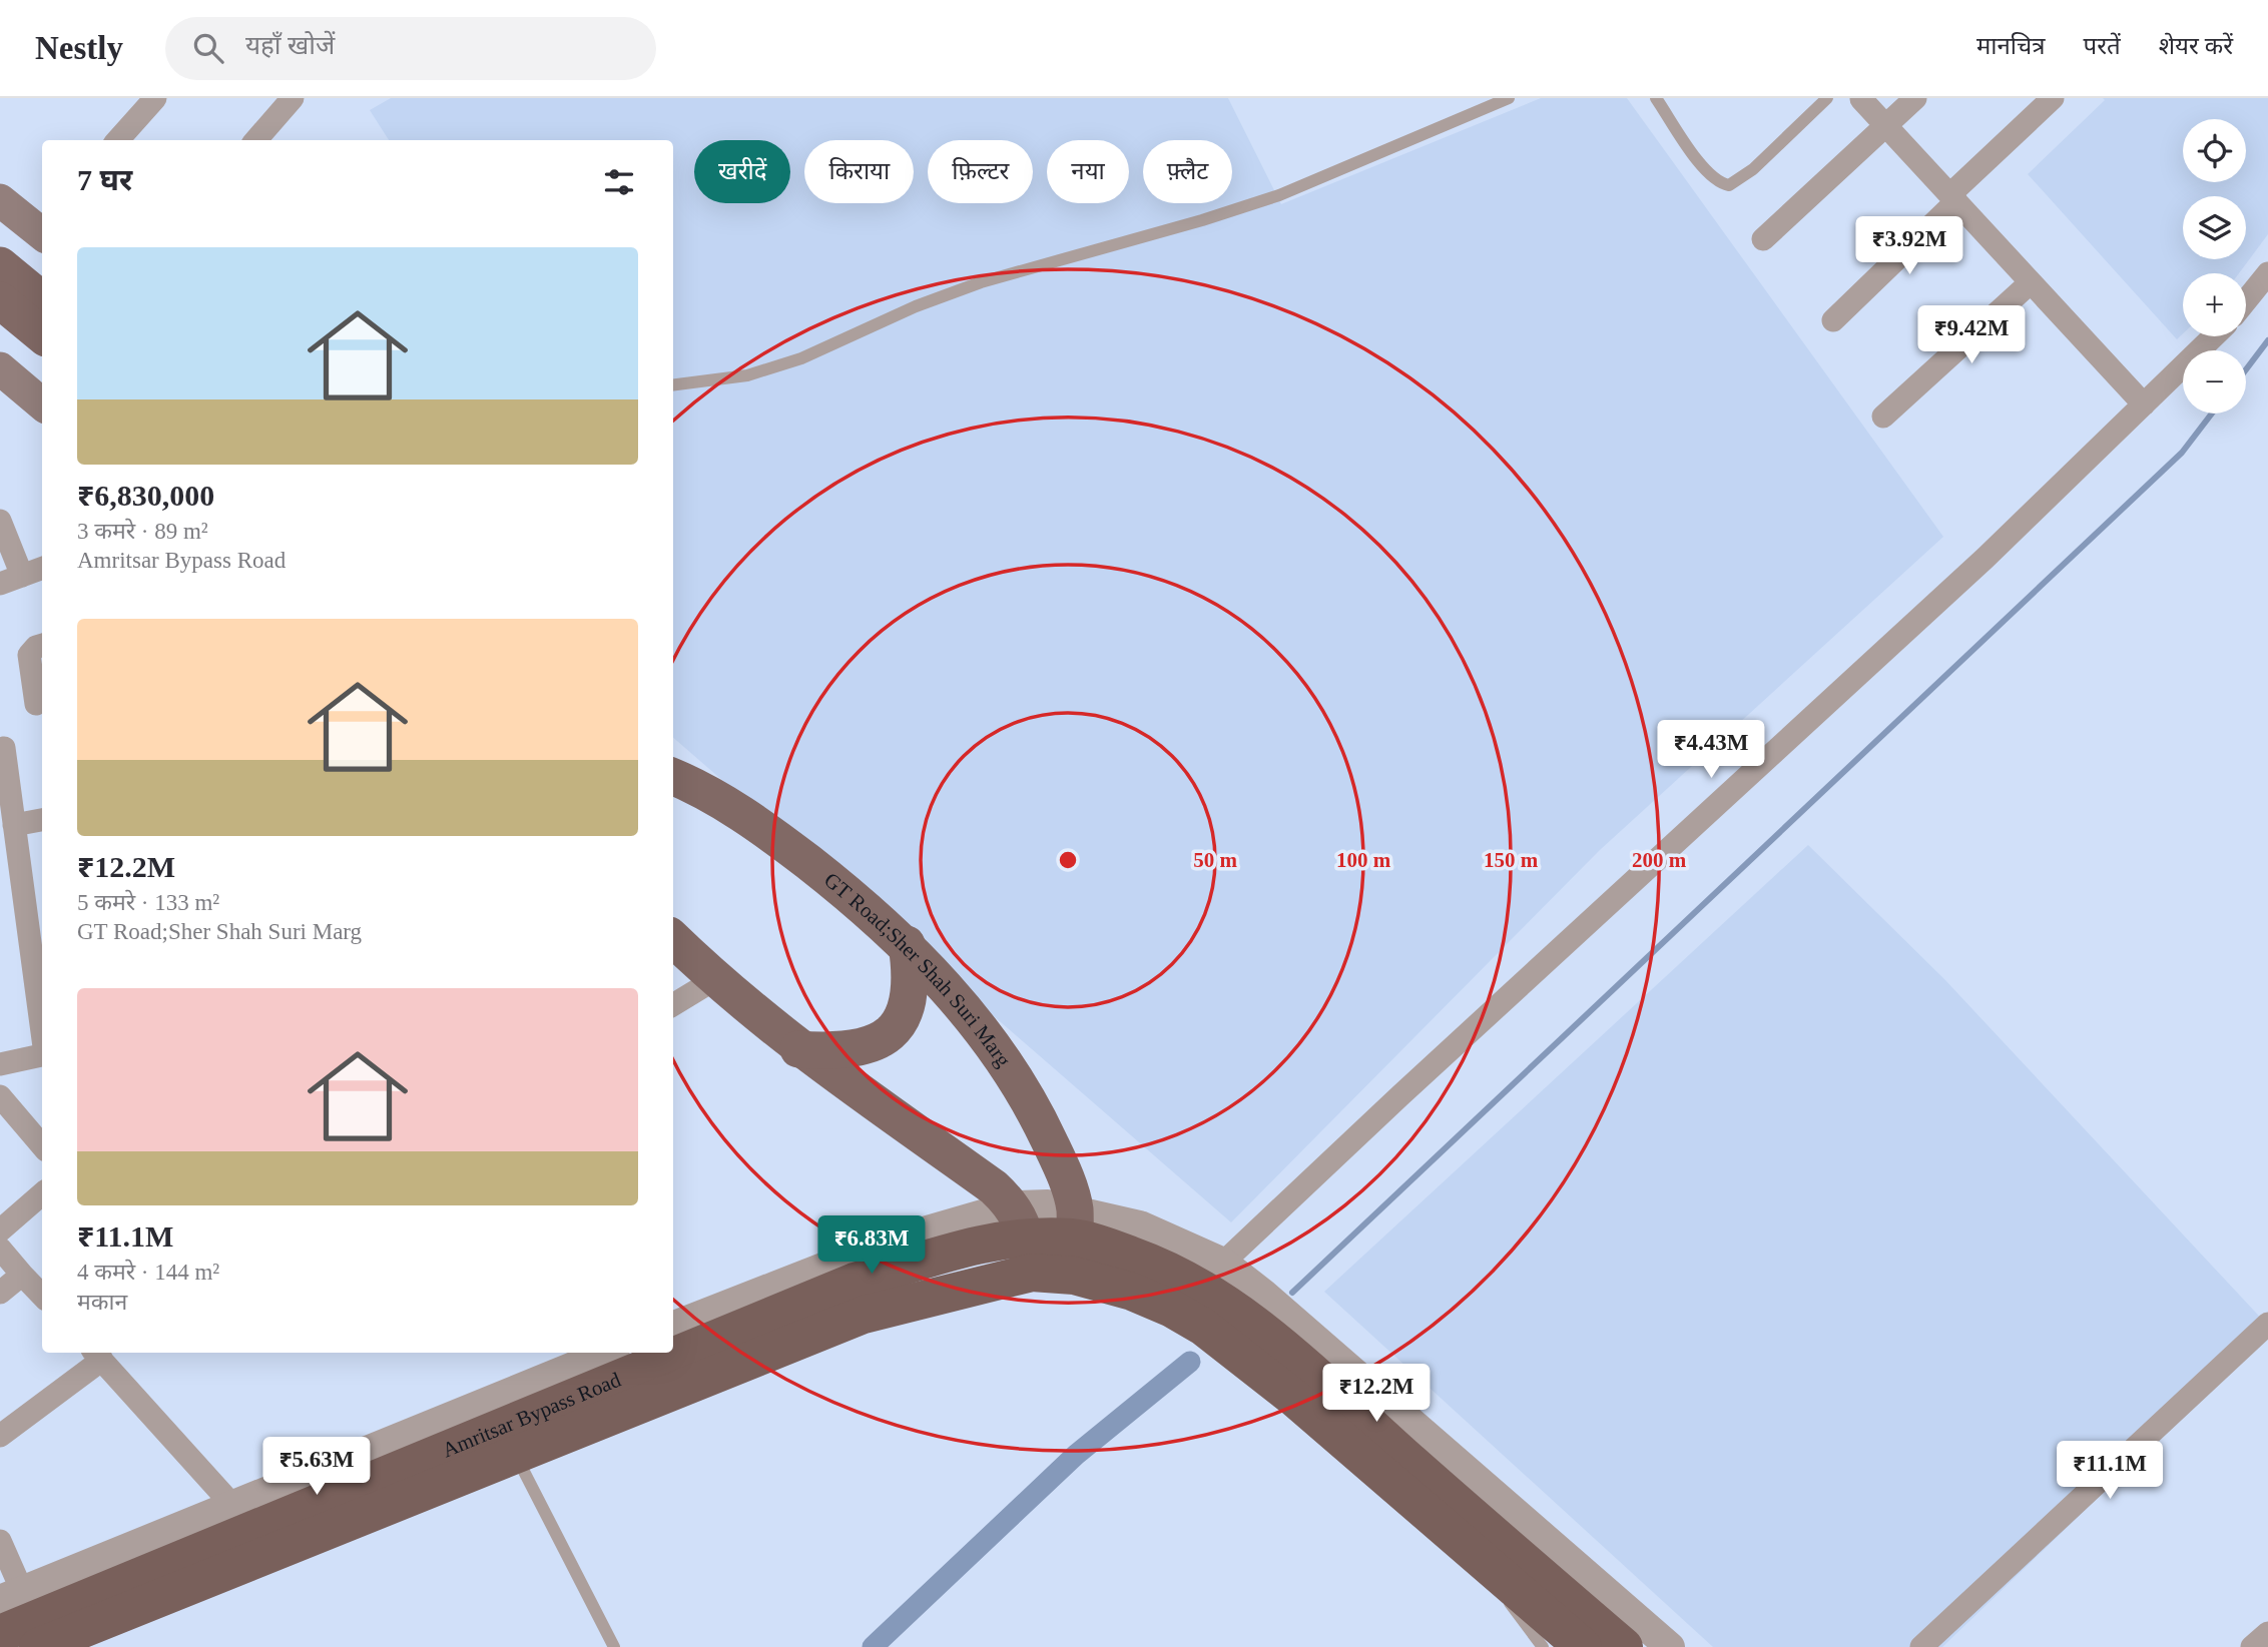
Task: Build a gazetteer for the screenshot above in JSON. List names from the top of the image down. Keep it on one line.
{"streets":{"highway":["Amritsar Bypass Road"],"main road":["GT Road;Sher Shah Suri Marg"]},"crossings":[["GT Road;Sher Shah Suri Marg","Amritsar Bypass Road"]],"page":{"header":"Nestly","search":"यहाँ खोजें","nav":["मानचित्र","परतें","शेयर करें"],"map_buttons":["+","−"],"chip":["खरीदें","किराया","फ़िल्टर","नया","फ़्लैट"],"heading":"7 घर","price":["₹3.92M","₹9.42M","₹4.43M","₹6.83M","₹12.2M","₹5.63M","₹11.1M"],"list":[{"name":"₹6,830,000","note":"3 कमरे · 89 m² · Amritsar Bypass Road"},{"name":"₹12.2M","note":"5 कमरे · 133 m² · GT Road;Sher Shah Suri Marg"},{"name":"₹11.1M","note":"4 कमरे · 144 m² · मकान"}]},"rings":["50 m","100 m","150 m","200 m"]}
